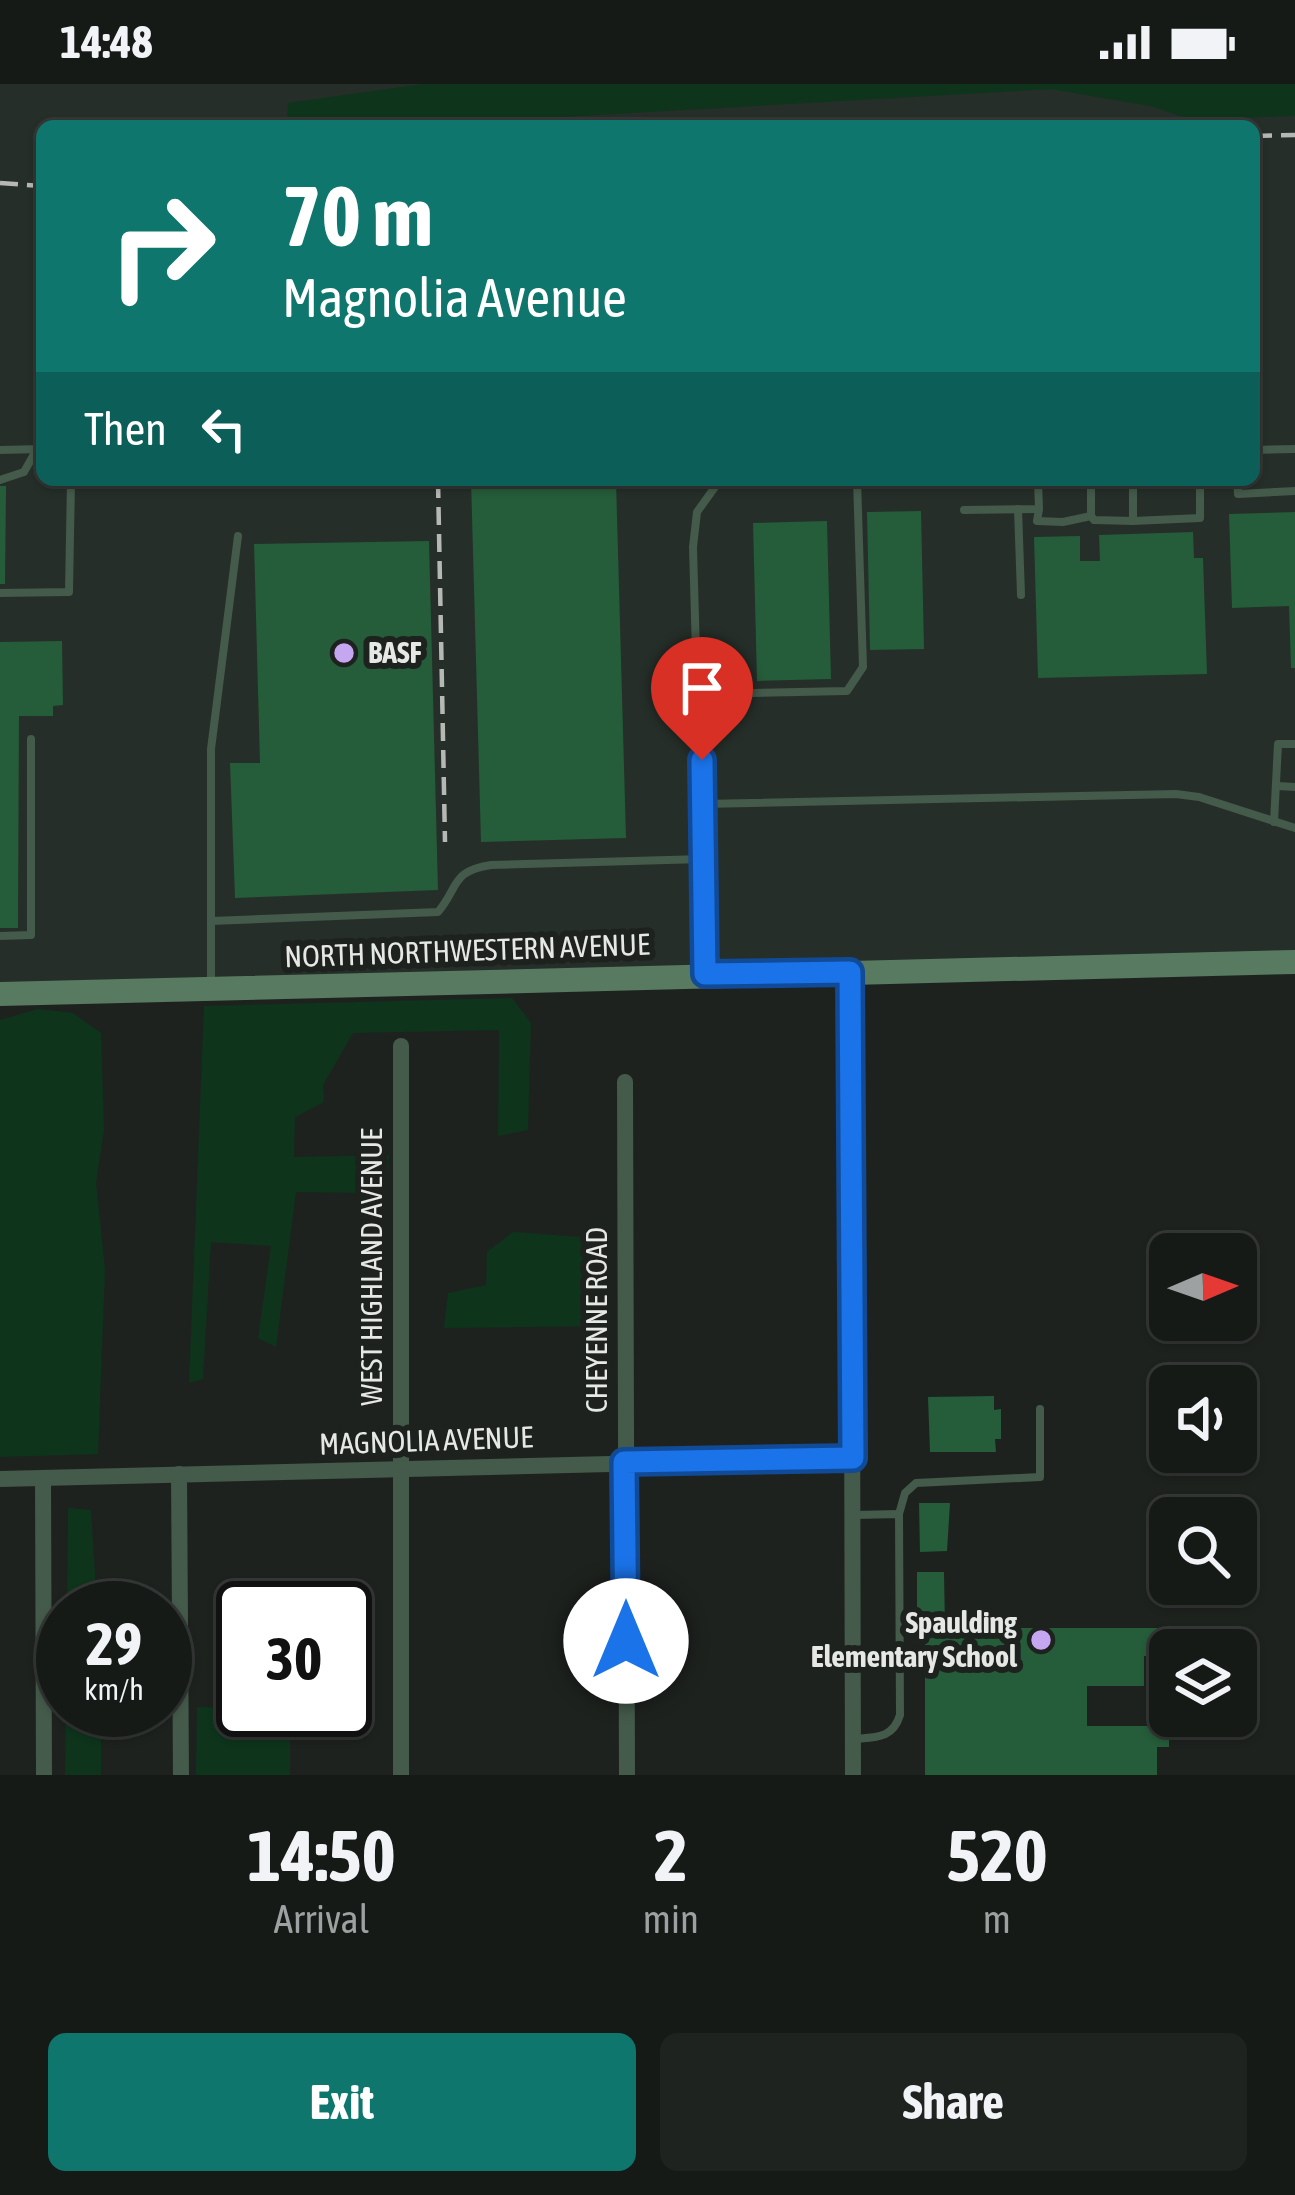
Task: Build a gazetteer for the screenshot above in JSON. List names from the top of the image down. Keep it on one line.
{"streets":{"street":["NORTH NORTHWESTERN AVENUE","WEST HIGHLAND AVENUE","CHEYENNE ROAD","MAGNOLIA AVENUE"]},"crossings":[["WEST HIGHLAND AVENUE","MAGNOLIA AVENUE"],["CHEYENNE ROAD","MAGNOLIA AVENUE"]],"places":["BASF","Spaulding Elementary School"],"north":"right","page":{"status":"14:48","turn":["70 m","Magnolia Avenue"],"then":"Then","speed":"29 km/h","limit":"30","eta":["14:50","Arrival","2","min","520","m"],"buttons":["Exit","Share"]}}
